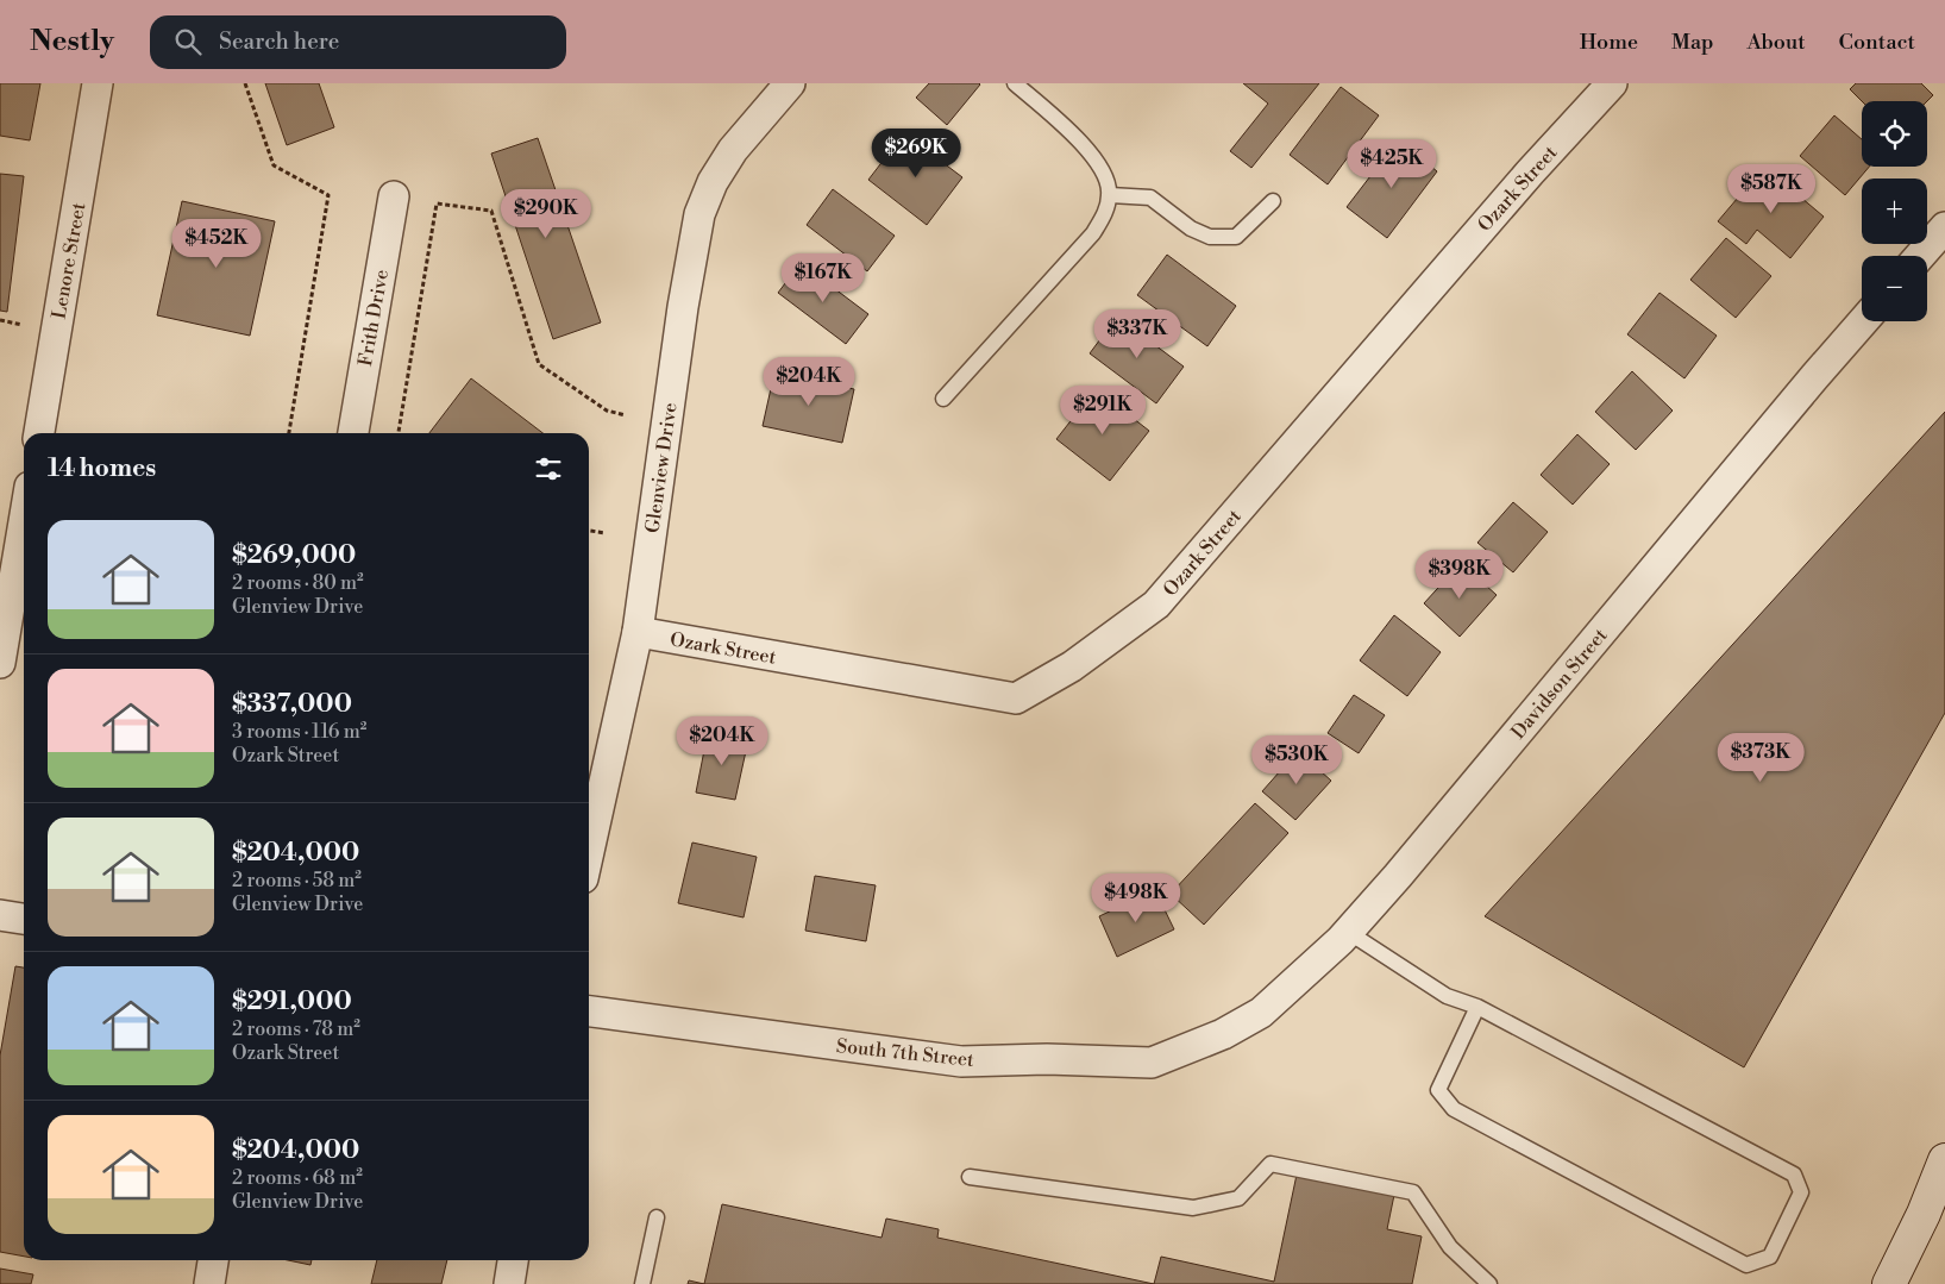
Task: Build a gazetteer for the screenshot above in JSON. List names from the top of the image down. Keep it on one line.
{"streets":{"street":["Ozark Street","Lenore Street","Frith Drive","Glenview Drive","Davidson Street","South 7th Street"]},"crossings":[["Ozark Street","Glenview Drive"],["Davidson Street","South 7th Street"]],"page":{"header":"Nestly","search":"Search here","nav":["Home","Map","About","Contact"],"map_buttons":["+","−"],"price":["$269K","$425K","$587K","$290K","$452K","$167K","$337K","$204K","$291K","$398K","$204K","$373K","$530K","$498K"],"heading":"14 homes","list":[{"name":"$269,000","note":"2 rooms · 80 m² · Glenview Drive"},{"name":"$337,000","note":"3 rooms · 116 m² · Ozark Street"},{"name":"$204,000","note":"2 rooms · 58 m² · Glenview Drive"},{"name":"$291,000","note":"2 rooms · 78 m² · Ozark Street"},{"name":"$204,000","note":"2 rooms · 68 m² · Glenview Drive"}]}}
